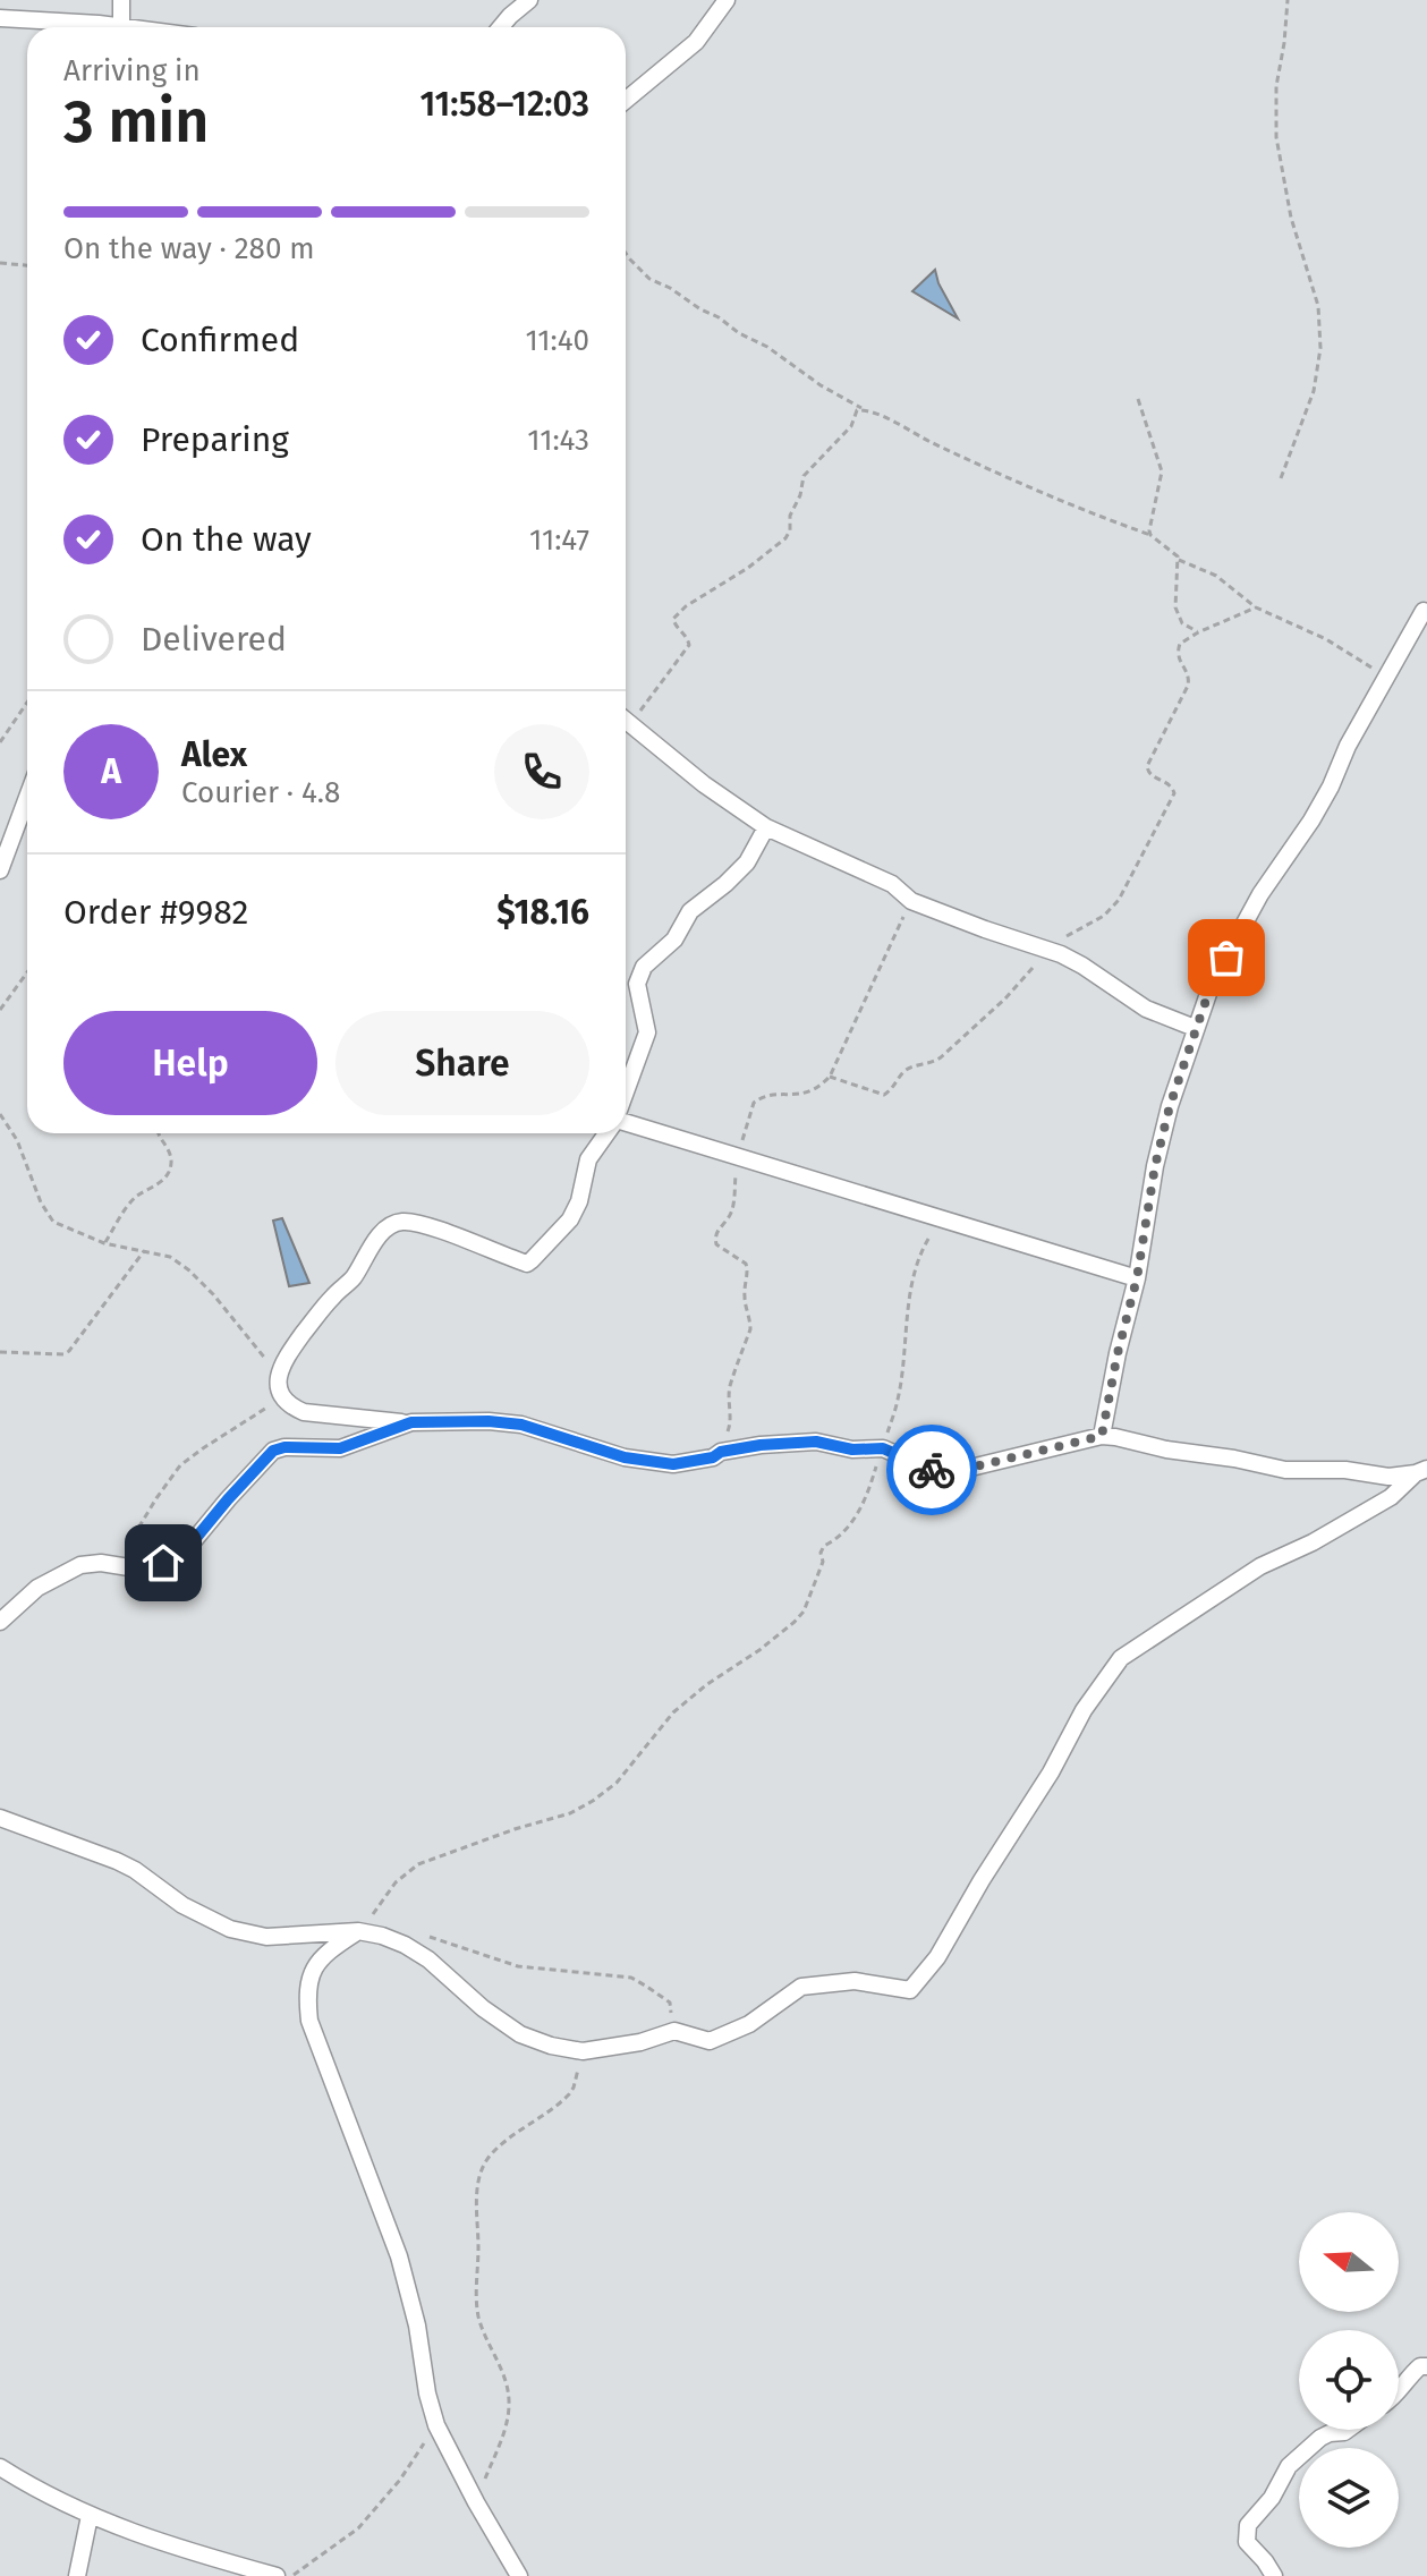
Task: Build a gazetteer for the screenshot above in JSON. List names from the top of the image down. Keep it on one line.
{"north":"left","page":{"heading":["3 min","Arriving in","11:58–12:03"],"panel":["Alex","Courier · 4.8","Order #9982","$18.16"],"bar":"On the way · 280 m","list":[["Confirmed","11:40"],["Preparing","11:43"],["On the way","11:47"],"Delivered"],"round":"A","buttons":["Help","Share"]}}
